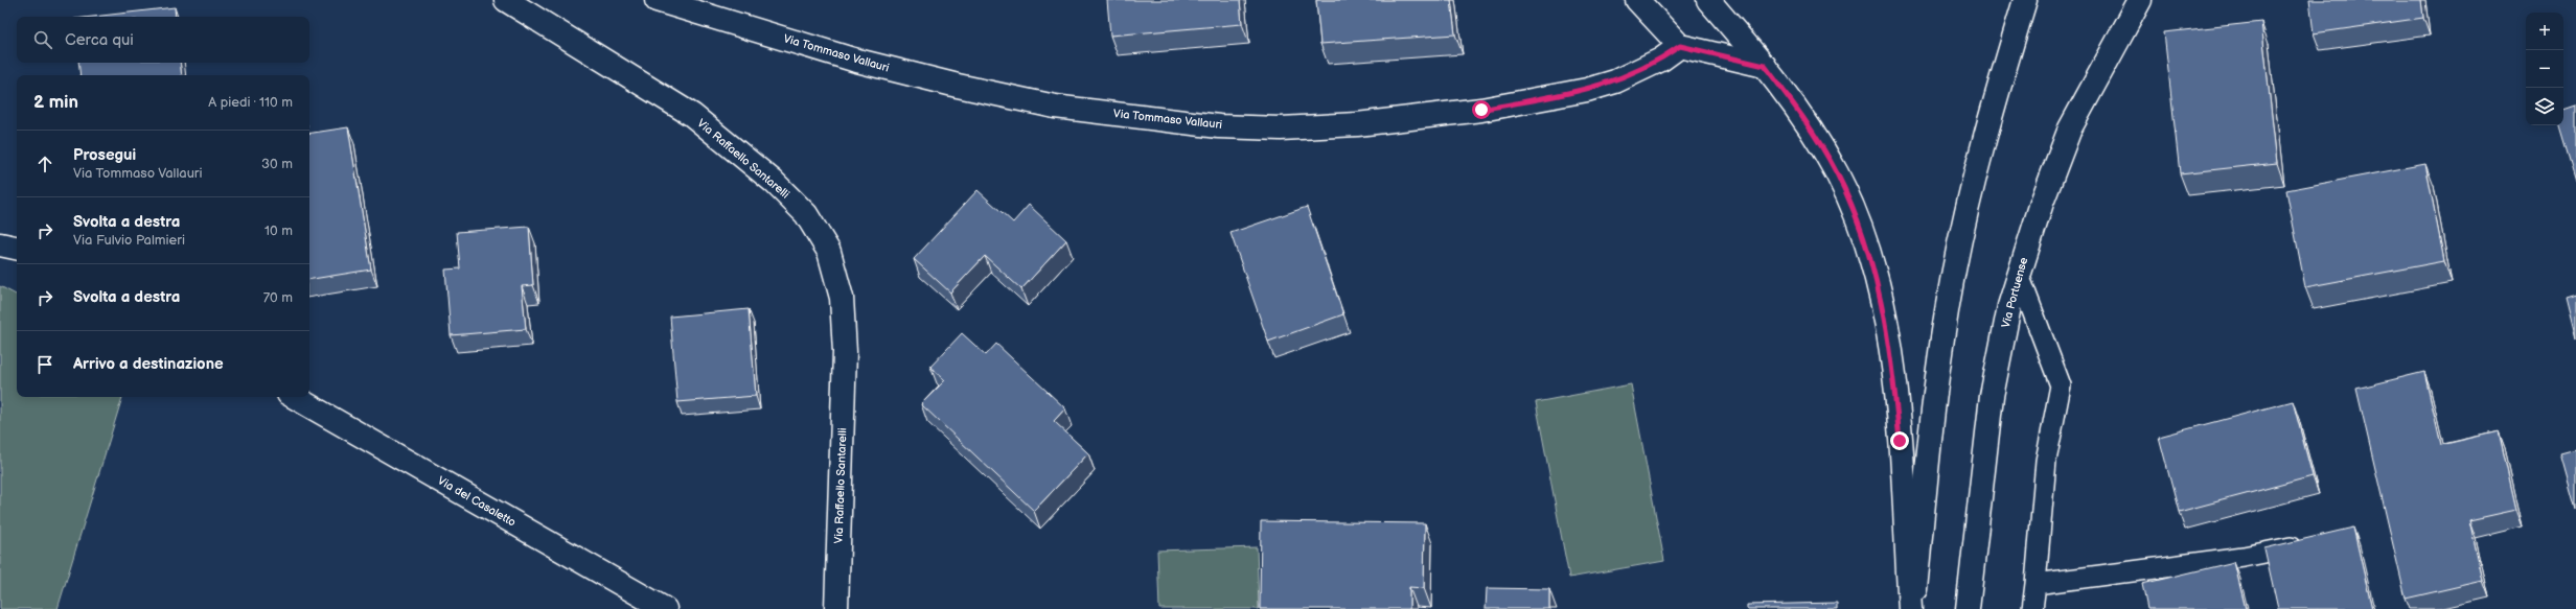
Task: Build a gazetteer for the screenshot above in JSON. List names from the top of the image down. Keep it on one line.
{"streets":{"street":["Via Tommaso Vallauri","Via Raffaello Santarelli","Via Portuense","Via del Casaletto"]},"page":{"map_buttons":["+","−"],"search":"Cerca qui","heading":["2 min","A piedi · 110 m"],"list":[["Prosegui","Via Tommaso Vallauri","30 m"],["Svolta a destra","Via Fulvio Palmieri","10 m"],["Svolta a destra","70 m"],"Arrivo a destinazione"]}}
